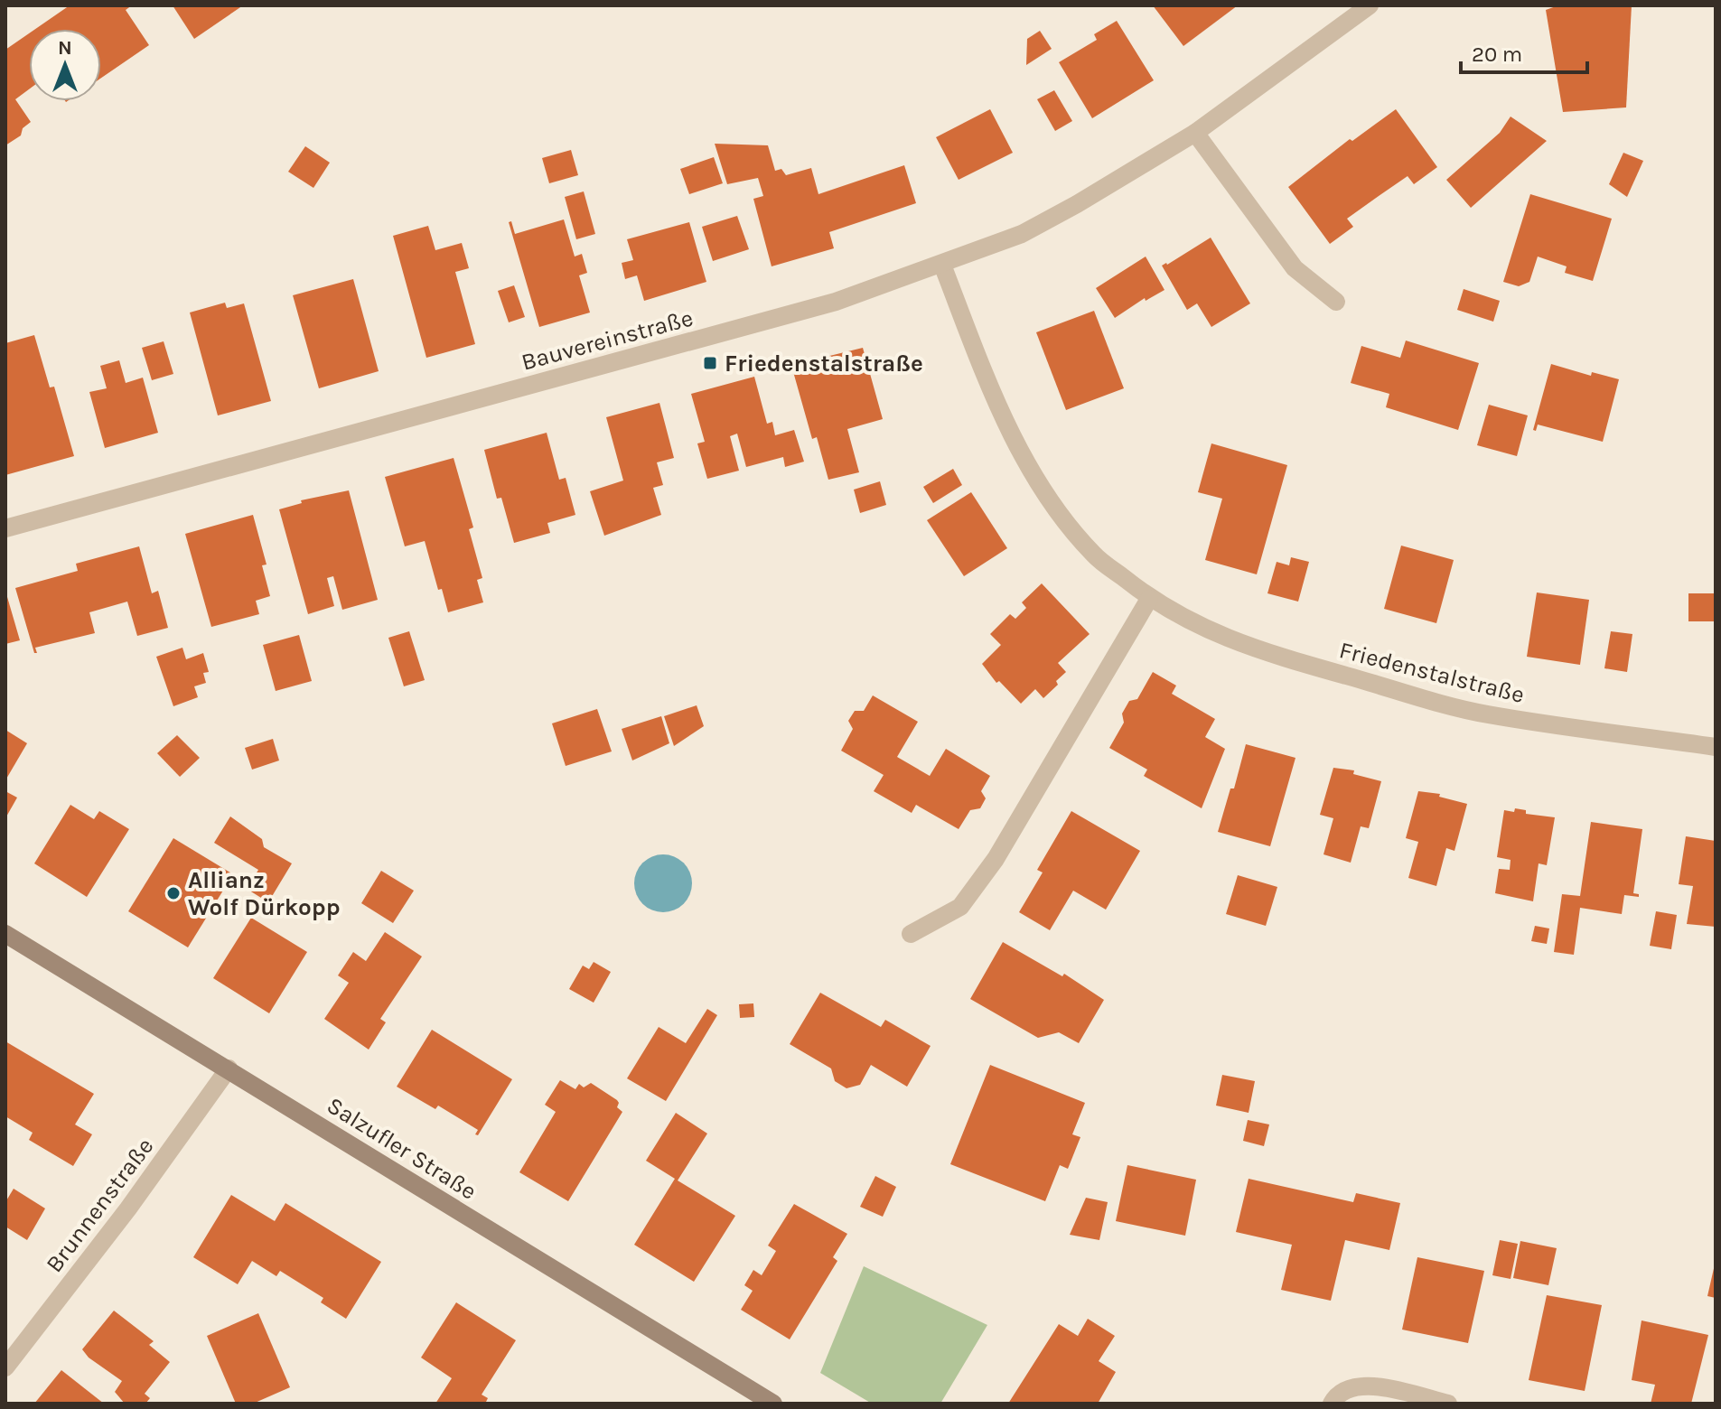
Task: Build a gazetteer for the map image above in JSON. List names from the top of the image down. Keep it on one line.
{"streets":{"main road":["Salzufler Straße"],"street":["Bauvereinstraße","Friedenstalstraße","Brunnenstraße"]},"crossings":[["Bauvereinstraße","Friedenstalstraße"],["Salzufler Straße","Brunnenstraße"]],"places":{"transit":["Friedenstalstraße"],"other":["Allianz Wolf Dürkopp"]},"scale_bar":"20 m","north":"top"}
